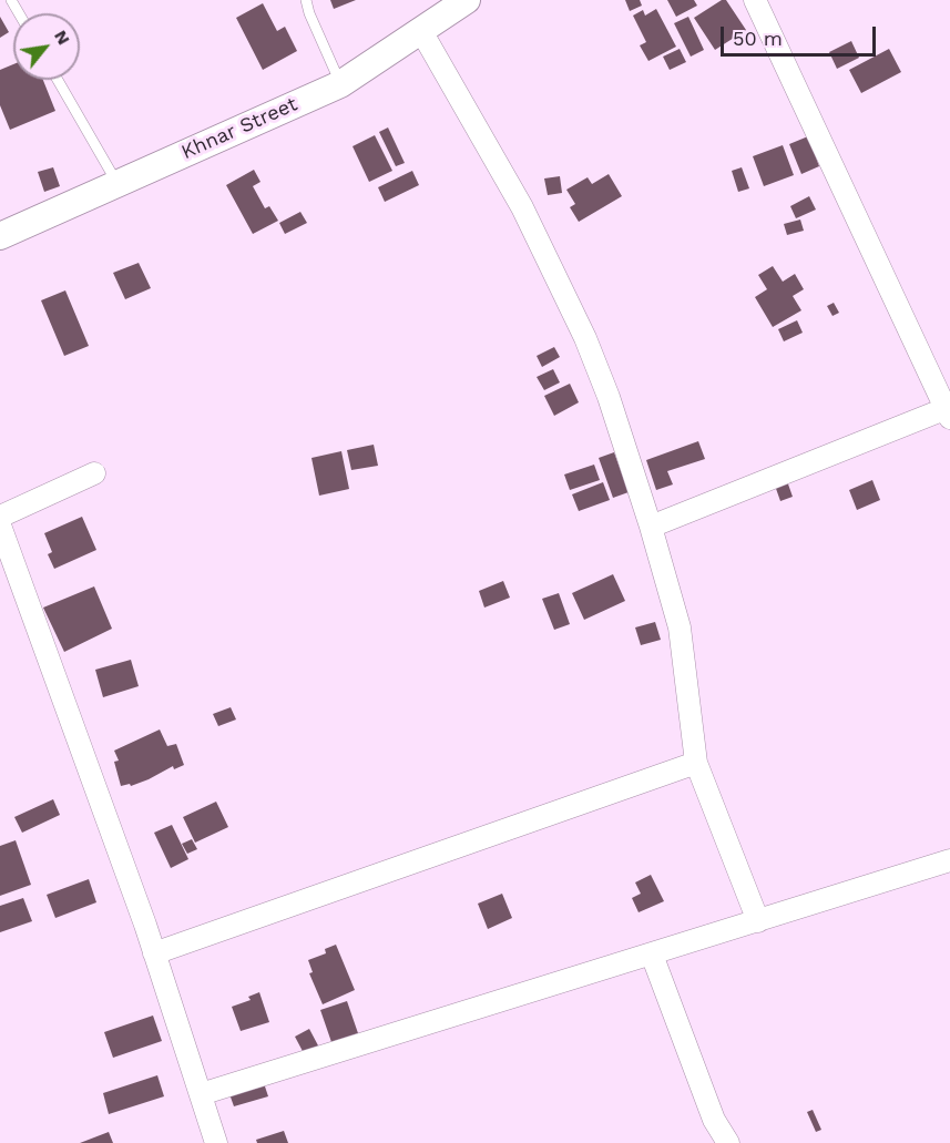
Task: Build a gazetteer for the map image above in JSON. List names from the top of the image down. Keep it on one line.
{"streets":{"street":["Khnar Street"]},"scale_bar":"50 m","north":"top right"}
